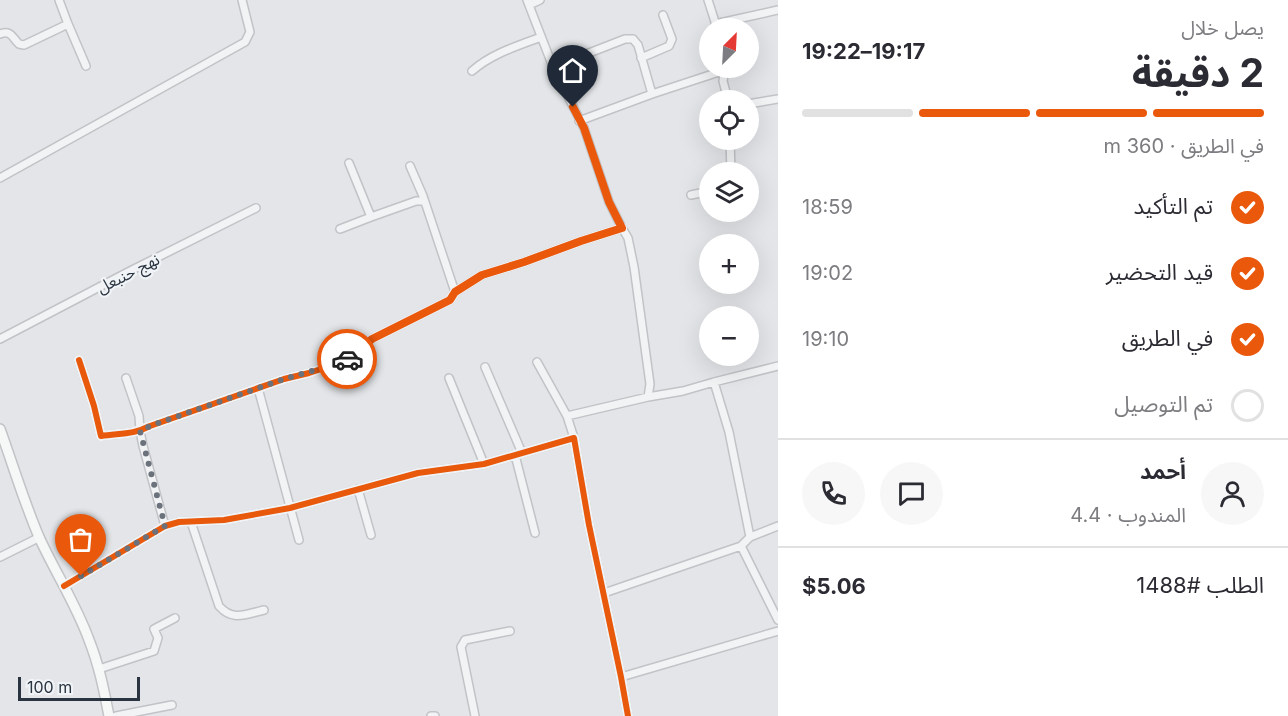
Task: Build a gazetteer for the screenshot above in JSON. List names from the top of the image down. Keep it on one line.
{"streets":{"street":["نهج حنبعل"]},"scale_bar":"100 m","north":"top right","page":{"heading":["2 دقيقة","يصل خلال","19:17–19:22"],"panel":["أحمد","المندوب · 4.4","الطلب #1488","$5.06"],"map_buttons":["+","−"],"bar":"في الطريق · 360 m","list":[["تم التأكيد","18:59"],["قيد التحضير","19:02"],["في الطريق","19:10"],"تم التوصيل"],"scale":"100 m"}}
